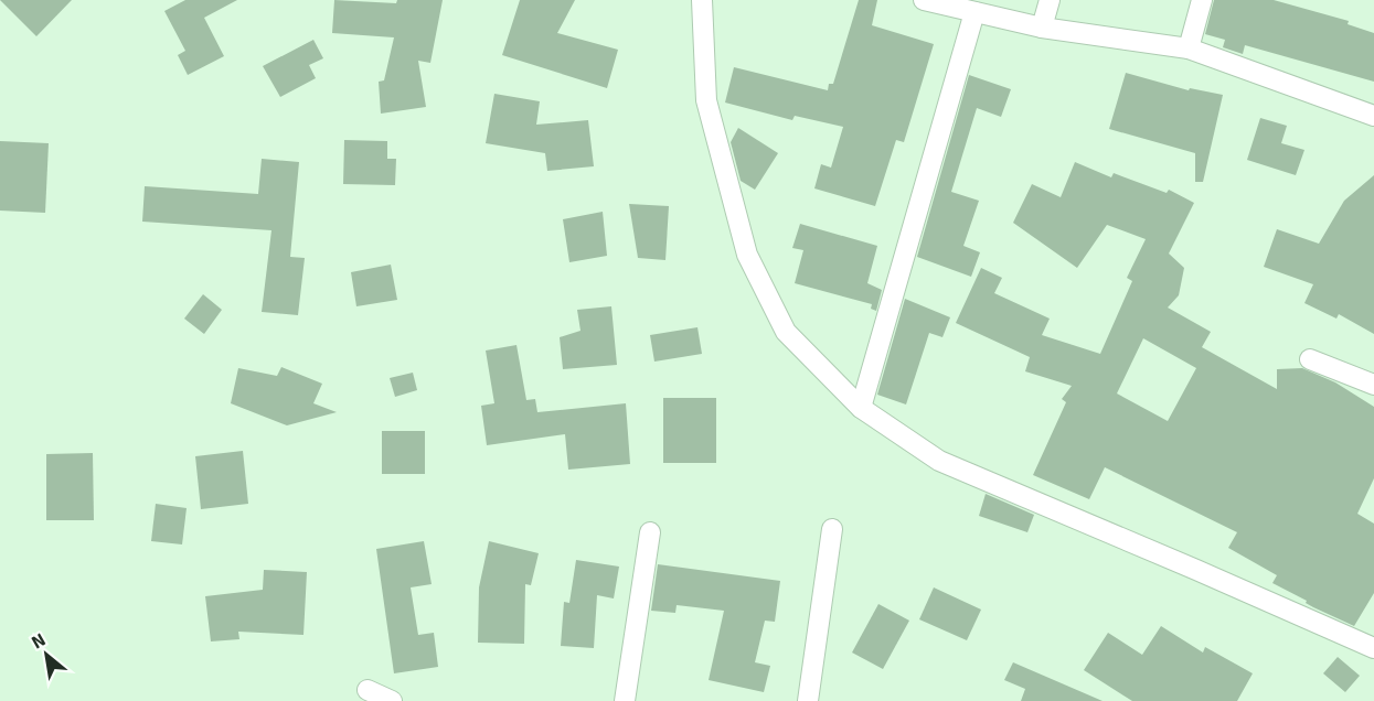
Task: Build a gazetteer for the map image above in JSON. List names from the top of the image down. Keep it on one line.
{"north":"top left"}
